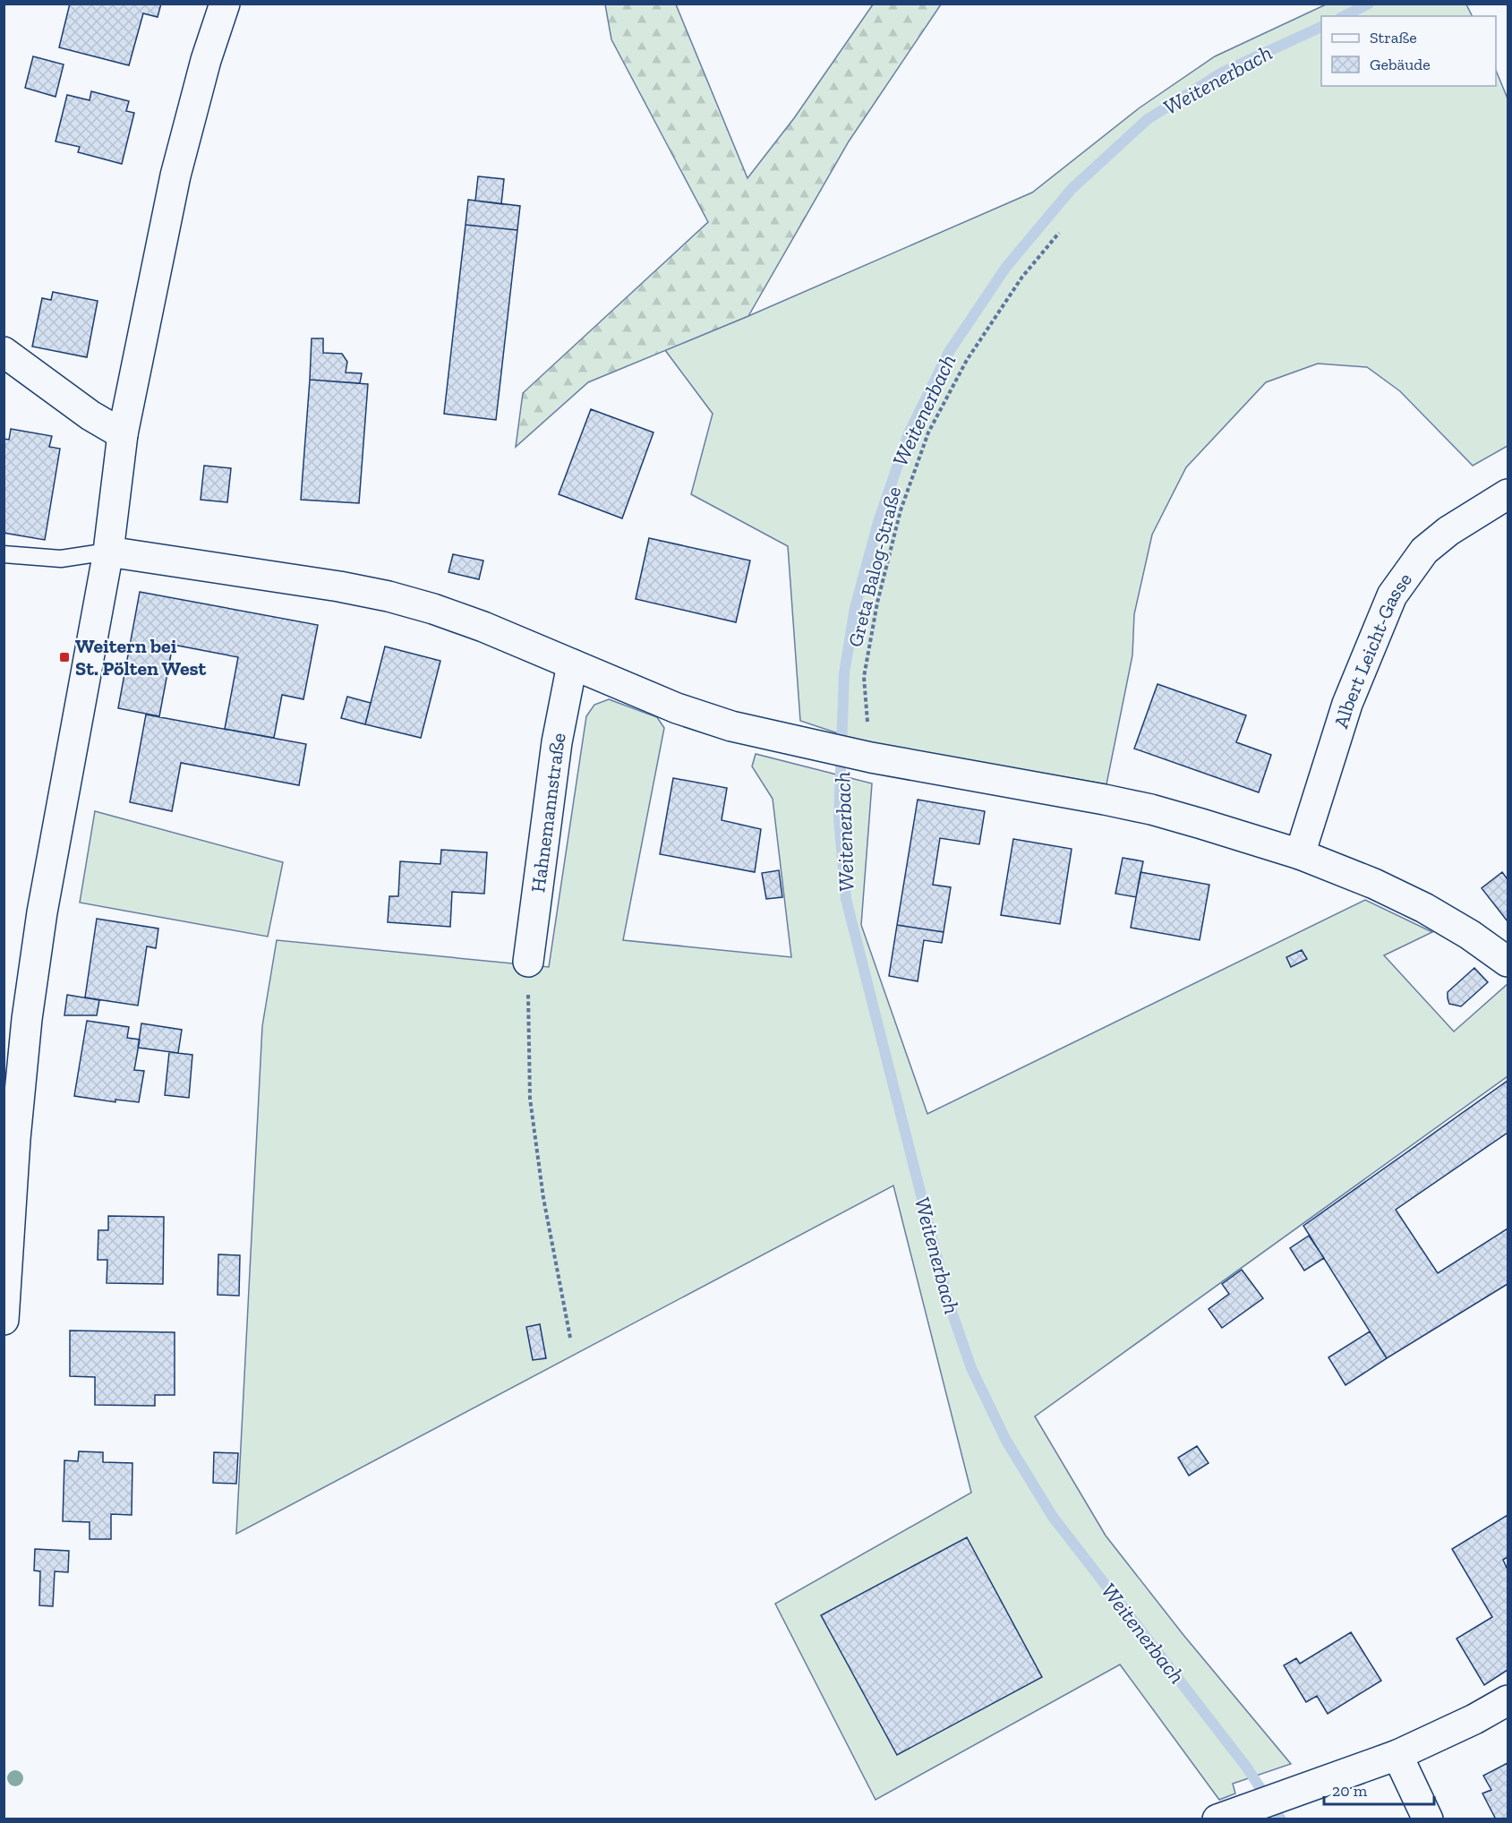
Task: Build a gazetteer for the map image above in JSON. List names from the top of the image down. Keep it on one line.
{"streets":{"street":["Albert Leicht-Gasse","Hahnemannstraße"],"path":["Greta Balog-Straße"]},"water":["Weitenerbach"],"places":{"transit":["Weitern bei St. Pölten West"]},"legend":["Straße","Gebäude"],"scale_bar":"20 m"}
